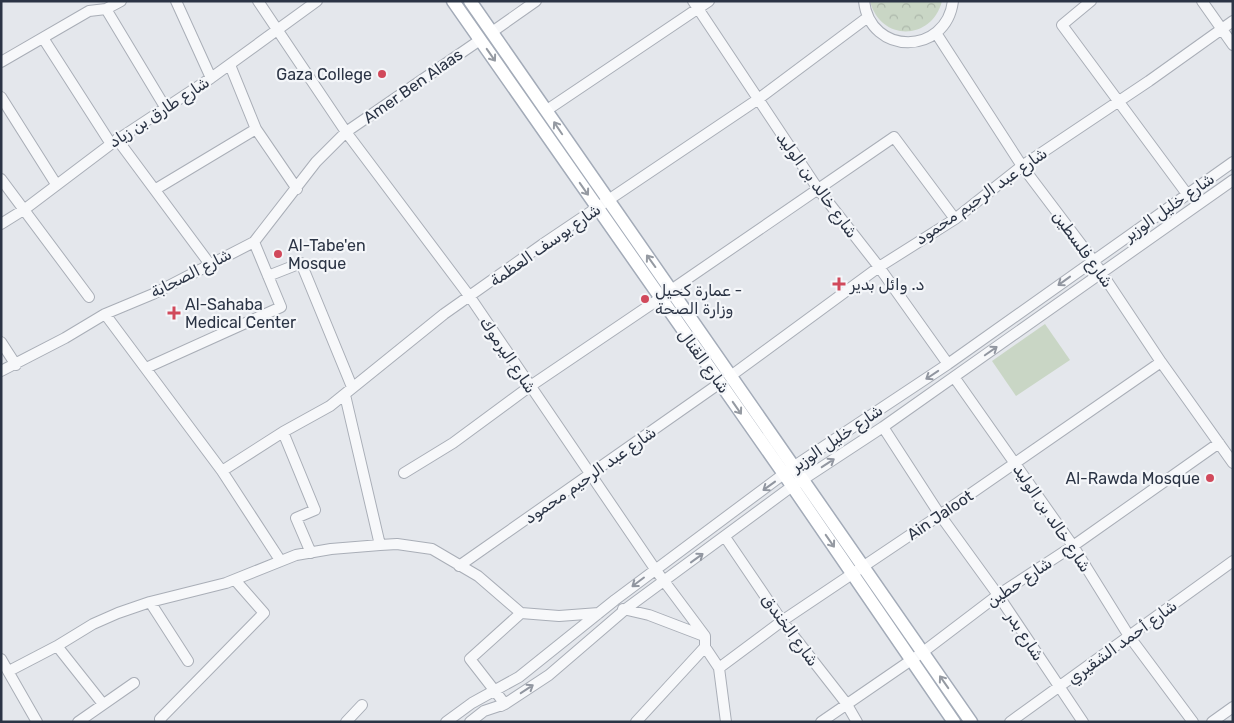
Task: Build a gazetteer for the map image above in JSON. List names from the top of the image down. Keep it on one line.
{"streets":{"main road":["شارع القنال"],"street":["Amer Ben Alaas","شارع طارق بن زياد","شارع خالد بن الوليد","شارع عبد الرحيم محمود","شارع خليل الوزير","شارع يوسف العظمة","شارع فلسطين","شارع الصحابة","شارع اليرموك","Ain Jaloot","شارع حطين","شارع الخندق","شارع بدر","شارع أحمد الشقيري"]},"crossings":[["Amer Ben Alaas","شارع الصحابة"],["Amer Ben Alaas","شارع اليرموك"],["Amer Ben Alaas","شارع القنال"],["شارع طارق بن زياد","شارع اليرموك"],["شارع خالد بن الوليد","شارع عبد الرحيم محمود"],["شارع خالد بن الوليد","شارع خليل الوزير"],["شارع خالد بن الوليد","شارع يوسف العظمة"],["شارع خالد بن الوليد","Ain Jaloot"],["شارع خالد بن الوليد","شارع حطين"],["شارع خالد بن الوليد","شارع أحمد الشقيري"],["شارع عبد الرحيم محمود","شارع فلسطين"],["شارع عبد الرحيم محمود","شارع اليرموك"],["شارع عبد الرحيم محمود","شارع القنال"],["شارع خليل الوزير","شارع فلسطين"],["شارع خليل الوزير","شارع اليرموك"],["شارع خليل الوزير","شارع القنال"],["شارع خليل الوزير","شارع الخندق"],["شارع خليل الوزير","شارع بدر"],["شارع يوسف العظمة","شارع اليرموك"],["شارع يوسف العظمة","شارع القنال"],["شارع فلسطين","Ain Jaloot"],["شارع فلسطين","شارع حطين"],["شارع الصحابة","شارع اليرموك"],["شارع اليرموك","Ain Jaloot"],["شارع القنال","Ain Jaloot"],["شارع القنال","شارع حطين"],["Ain Jaloot","شارع الخندق"],["Ain Jaloot","شارع بدر"],["شارع حطين","شارع الخندق"],["شارع حطين","شارع بدر"],["شارع بدر","شارع أحمد الشقيري"]],"places":{"other":["Gaza College","Al-Tabe'en Mosque","عمارة كحيل - وزارة الصحة","Al-Rawda Mosque"],"health":["د. وائل بدير","Al-Sahaba Medical Center"]}}
